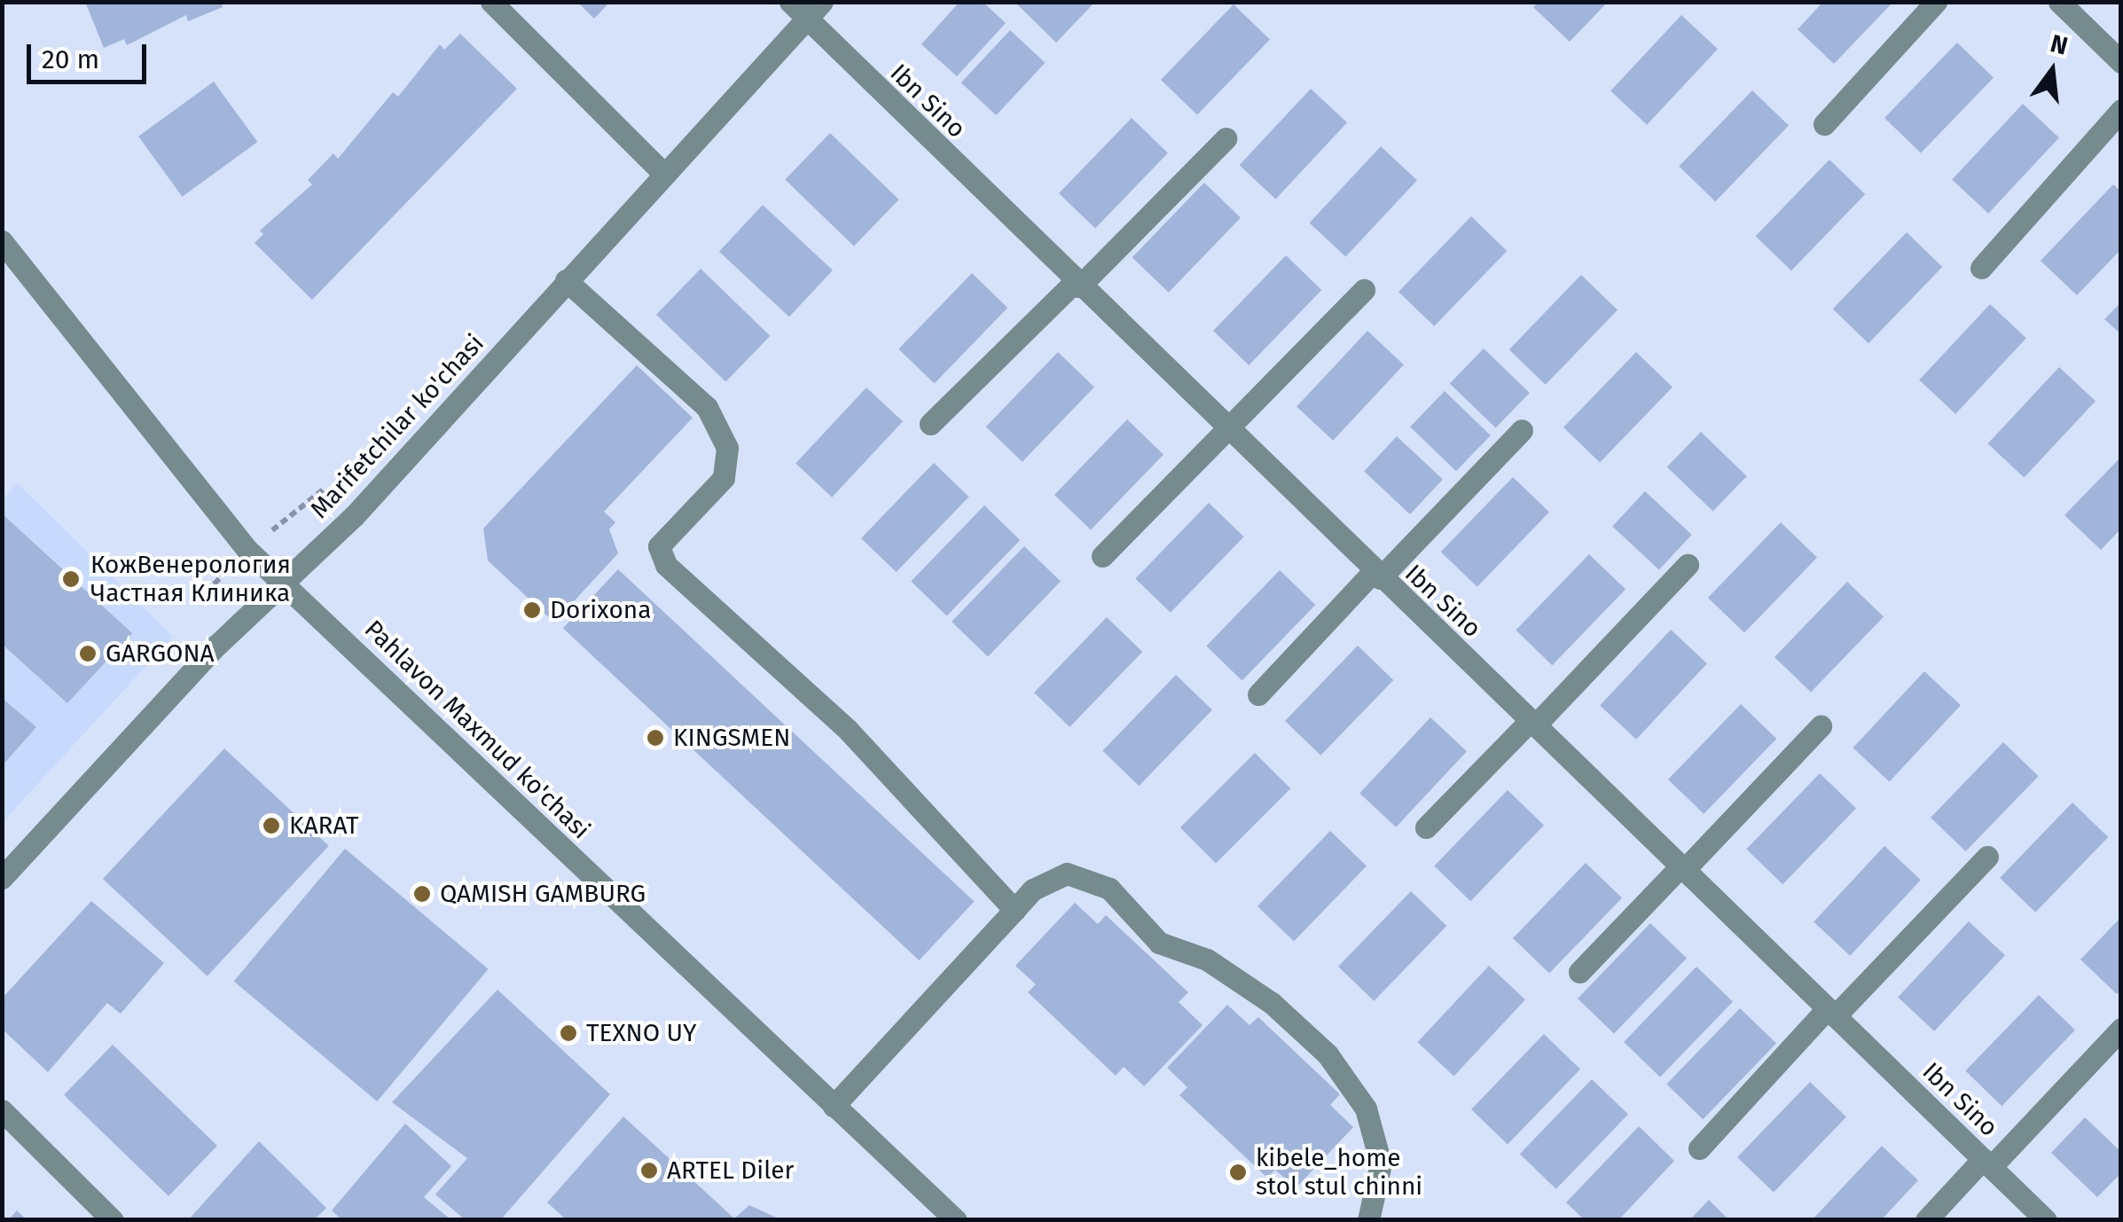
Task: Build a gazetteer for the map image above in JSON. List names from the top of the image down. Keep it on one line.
{"streets":{"street":["Ibn Sino","Marifetchilar ko'chasi","Pahlavon Maxmud ko'chasi"]},"crossings":[["Ibn Sino","Marifetchilar ko'chasi"],["Marifetchilar ko'chasi","Pahlavon Maxmud ko'chasi"]],"places":["КожВенерология Частная Клиника","Dorixona","GARGONA","KINGSMEN","KARAT","QAMISH GAMBURG","TEXNO UY","ARTEL Diler","kibele_home stol stul chinni"],"scale_bar":"20 m","north":"top"}
